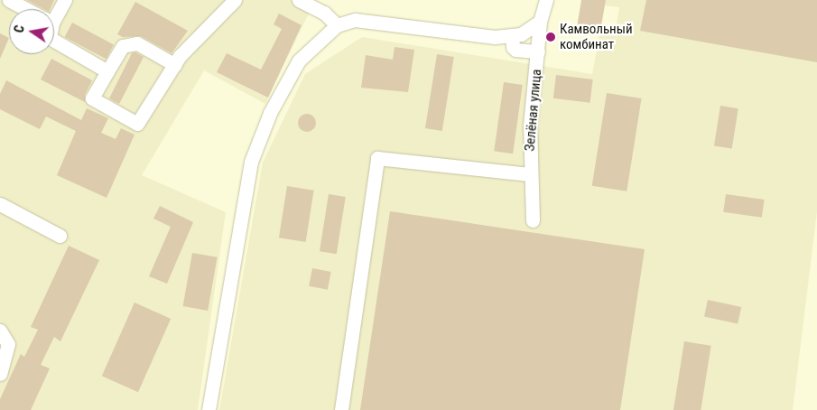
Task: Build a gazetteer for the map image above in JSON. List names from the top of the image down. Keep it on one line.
{"streets":{"street":["Зелёная улица"]},"places":["Камвольный комбинат"],"north":"left"}
